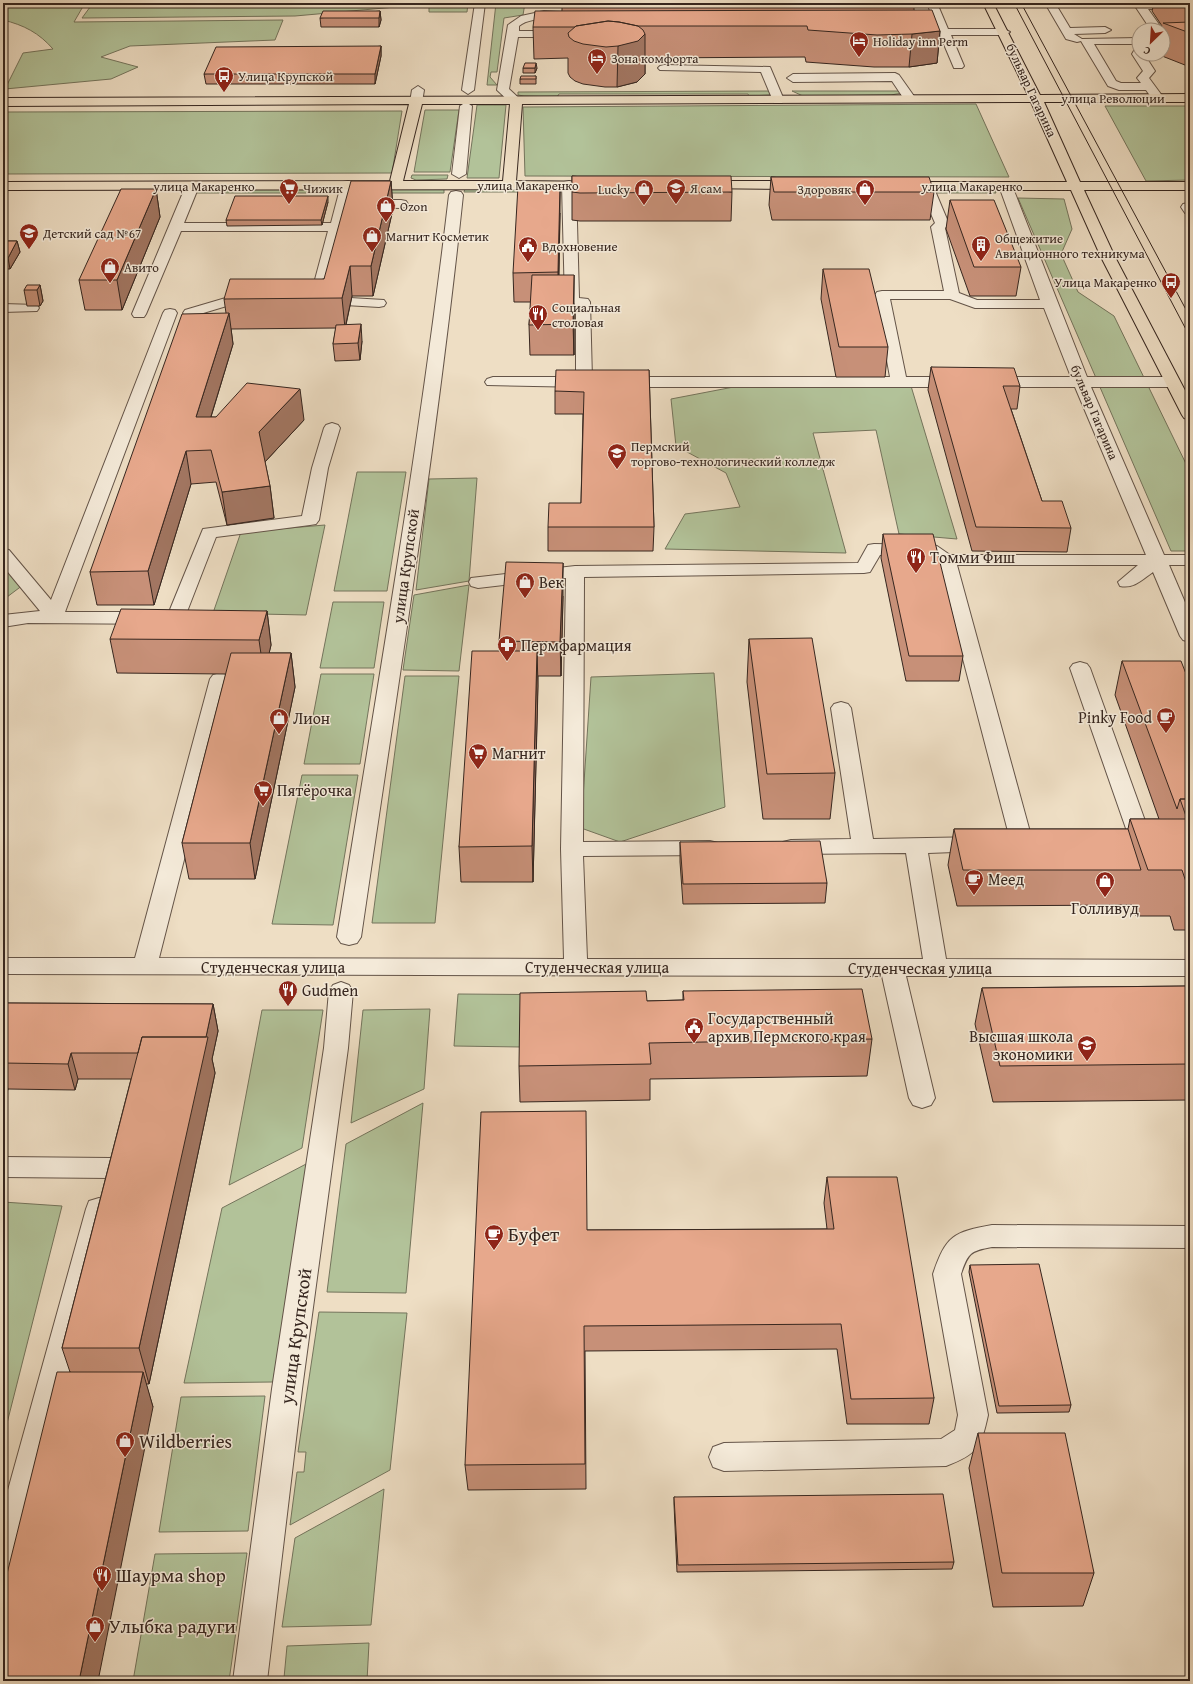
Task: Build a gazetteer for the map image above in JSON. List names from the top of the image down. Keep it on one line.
{"streets":{"main road":["бульвар Гагарина","улица Революции","улица Макаренко"],"street":["улица Крупской","Студенческая улица"]},"crossings":[["бульвар Гагарина","улица Революции"],["бульвар Гагарина","улица Макаренко"]],"places":{"hotel":["Holiday inn Perm","Зона комфорта"],"bus stop":["Улица Крупской","Улица Макаренко"],"supermarket":["Чижик","Магнит","Пятёрочка"],"school or university":["Я сам","Детский сад №67","Пермский торгово-технологический колледж","Высшая школа экономики"],"shop":["Lucky","Здоровяк","Ozon","Магнит Косметик","Авито","Век","Лион","Голливуд","Wildberries","Улыбка радуги"],"building":["Общежитие Авиационного техникума"],"public building":["Вдохновение","Государственный архив Пермского края"],"restaurant":["Социальная столовая","Томми Фиш","Gudmen","Шаурма shop"],"pharmacy":["Пермфармация"],"cafe":["Pinky Food","Меед","Буфет"]},"north":"bottom left"}
